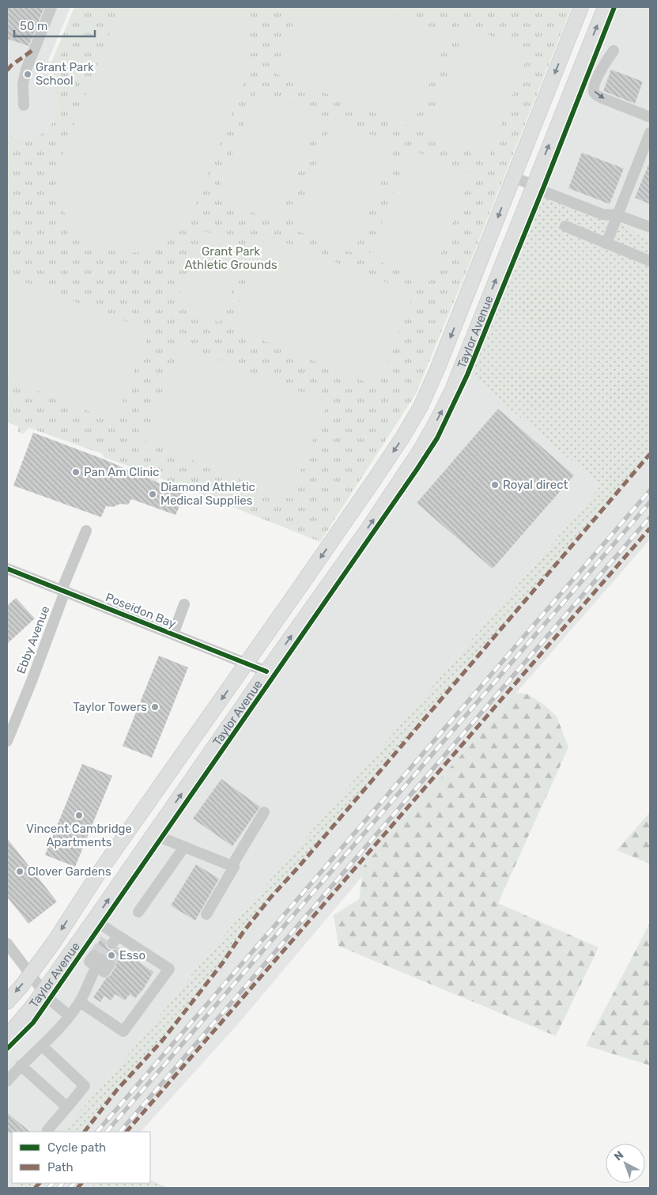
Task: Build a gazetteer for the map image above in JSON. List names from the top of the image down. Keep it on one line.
{"streets":{"main road":["Taylor Avenue"],"street":["Poseidon Bay","Ebby Avenue"]},"crossings":[["Taylor Avenue","Poseidon Bay"],["Poseidon Bay","Ebby Avenue"]],"parks":["Grant Park Athletic Grounds"],"places":["Grant Park School","Pan Am Clinic","Royal direct","Diamond Athletic Medical Supplies","Taylor Towers","Vincent Cambridge Apartments","Clover Gardens","Esso"],"legend":["Cycle path","Path"],"scale_bar":"50 m","north":"top left"}
